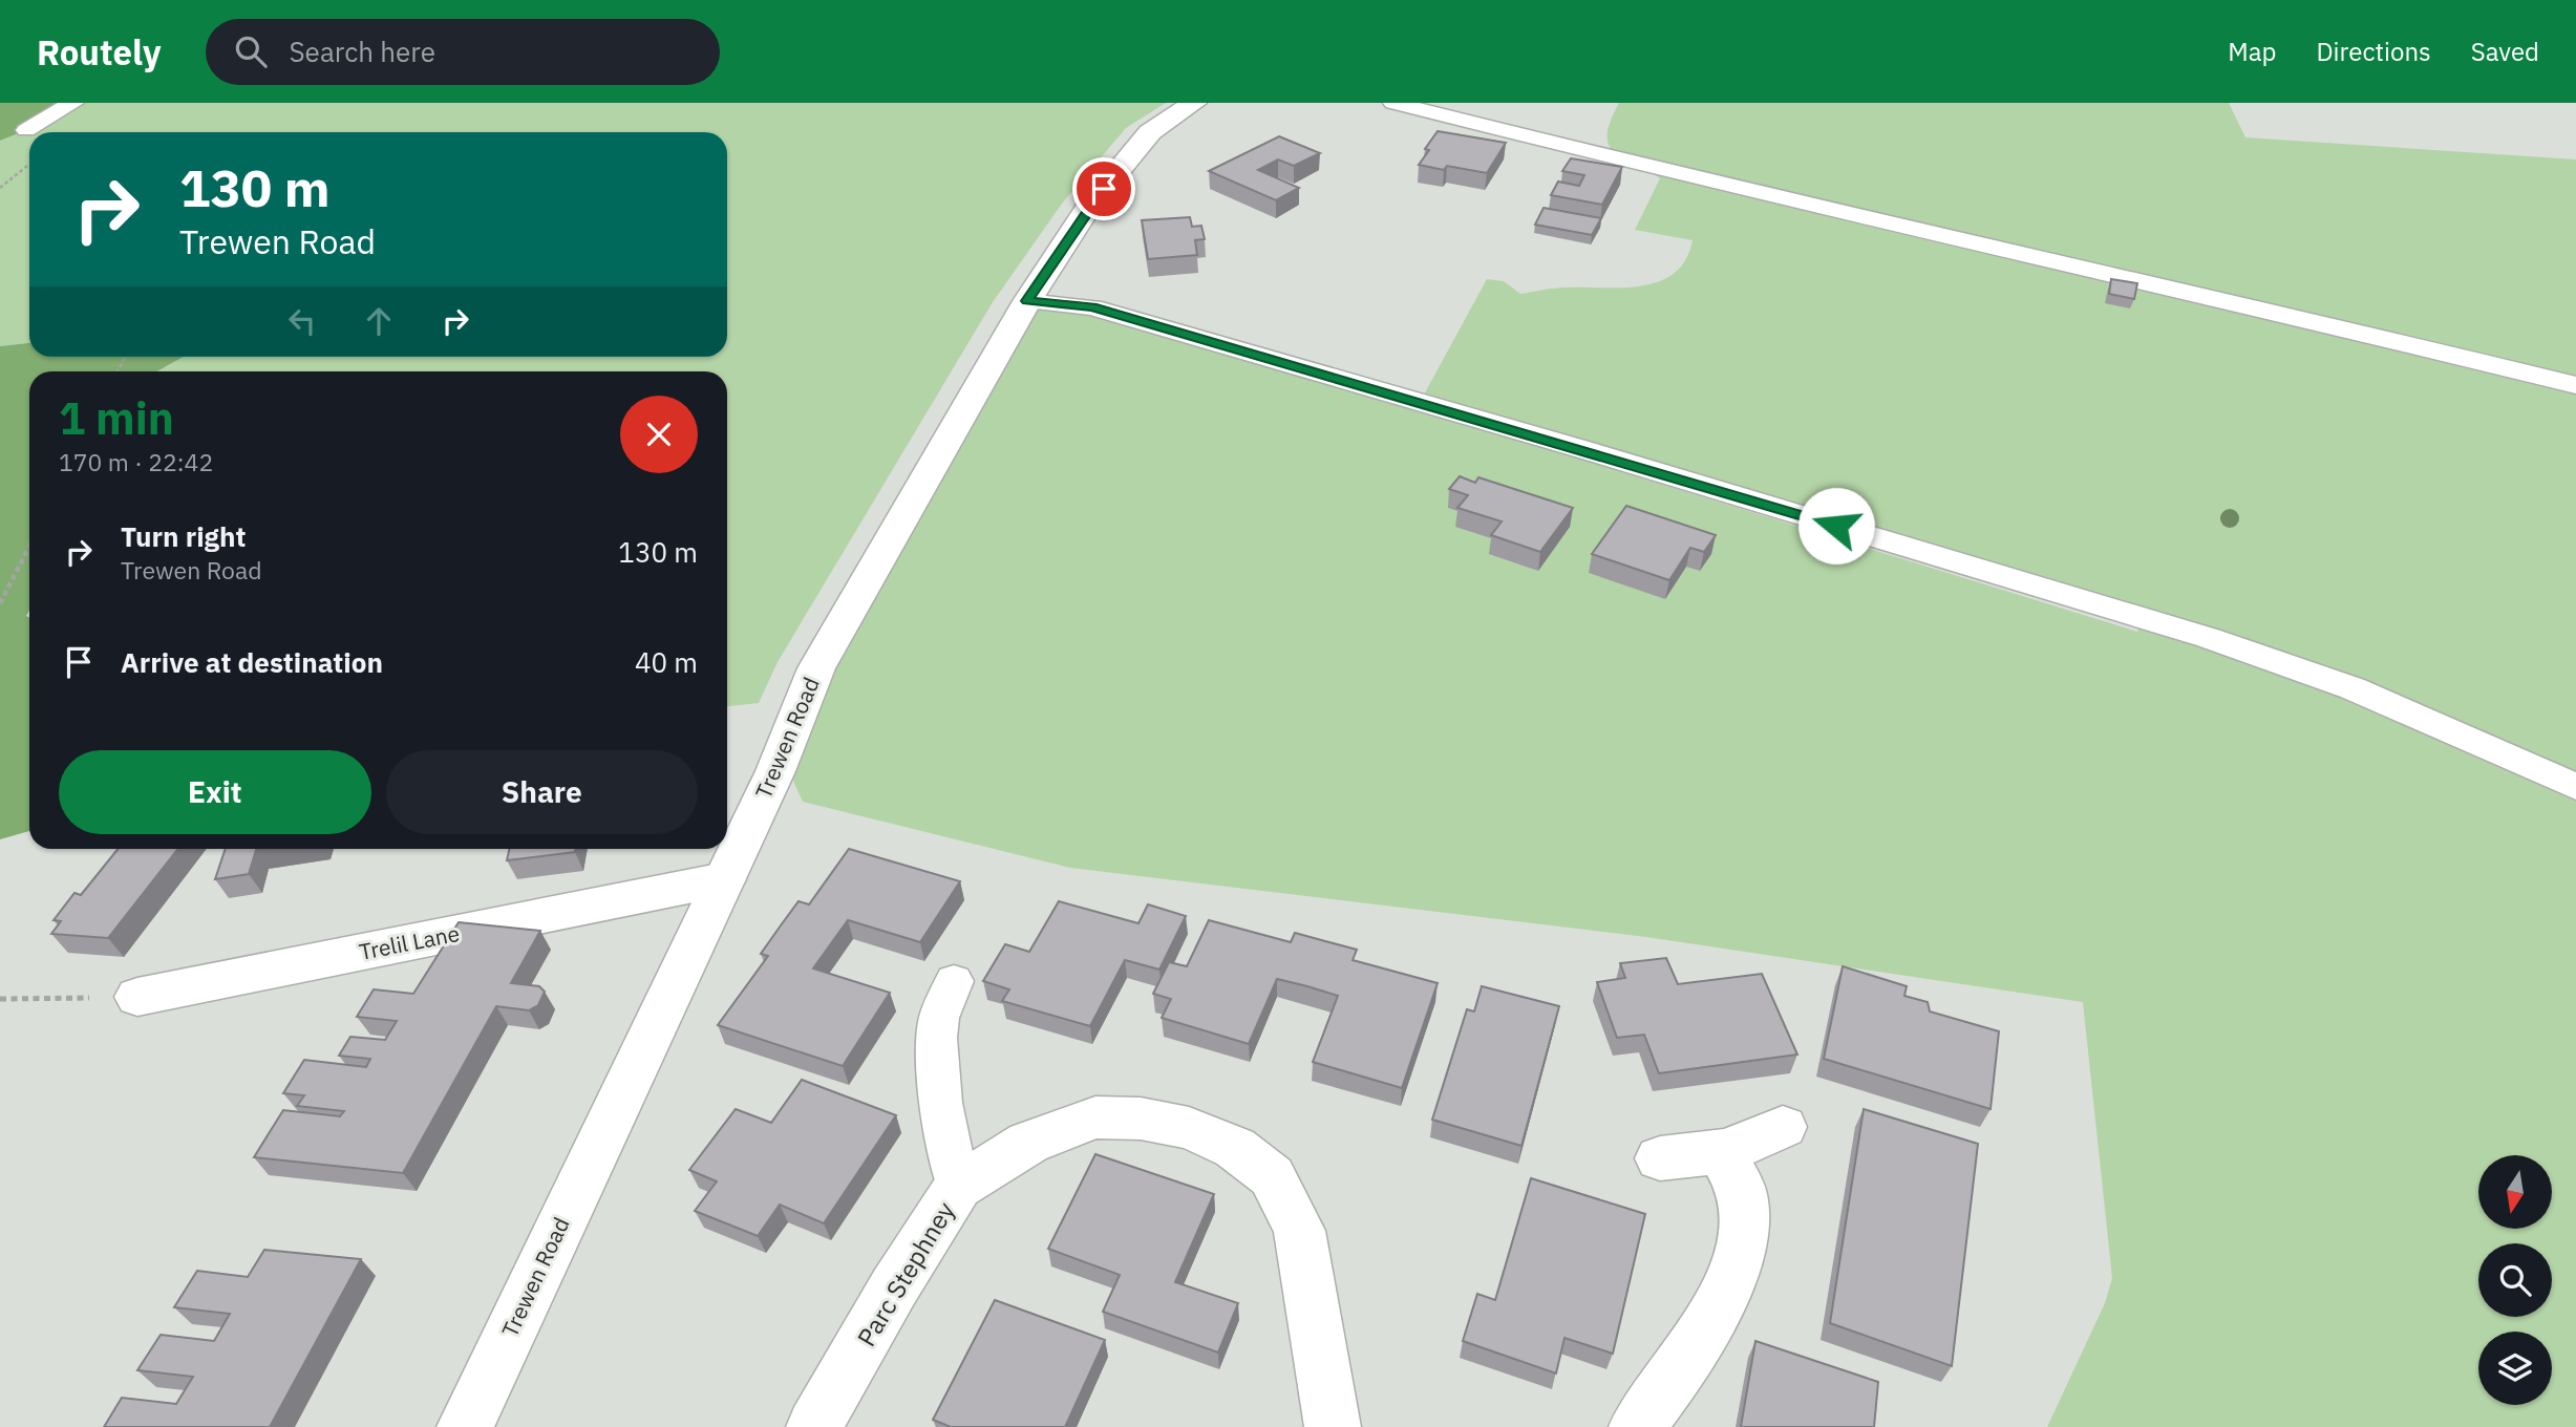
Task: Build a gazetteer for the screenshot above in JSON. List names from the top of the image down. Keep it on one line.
{"streets":{"street":["Trewen Road","Trelil Lane","Parc Stephney"]},"crossings":[["Trewen Road","Trelil Lane"]],"north":"bottom","page":{"header":"Routely","search":"Search here","nav":["Map","Directions","Saved"],"turn":["130 m","Trewen Road"],"heading":["1 min","170 m · 22:42"],"list":[{"name":"Turn right","note":"Trewen Road","value":"130 m"},{"name":"Arrive at destination","value":"40 m"}],"buttons":["Exit","Share"]}}
